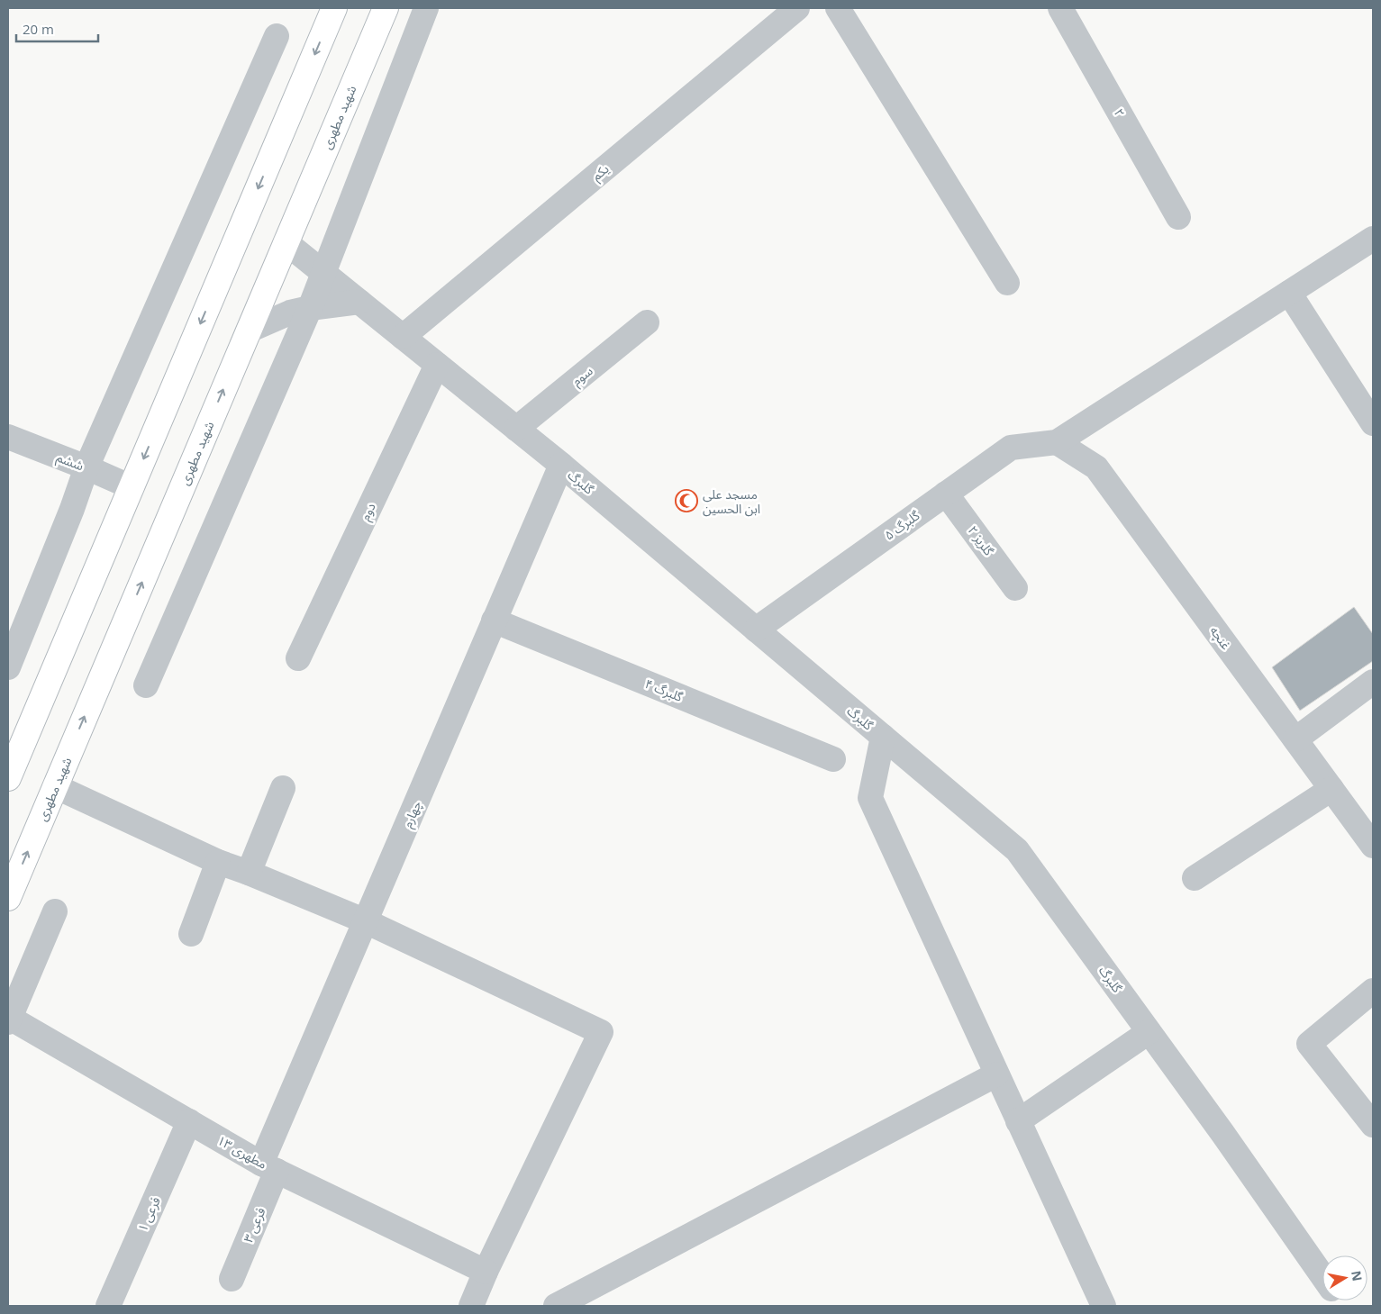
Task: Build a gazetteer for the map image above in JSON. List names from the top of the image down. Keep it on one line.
{"streets":{"street":["۲","شهید مطهری","یکم","سوم","ششم","گلبرگ","دوم","گلبرگ ۵","گلریز ۲","غنچه","گلبرگ ۴","چهارم","مطهری ۱۳","فرعی ۱","فرعی ۳"]},"crossings":[["شهید مطهری","گلبرگ"],["یکم","گلبرگ"],["سوم","گلبرگ"],["گلبرگ","دوم"],["گلبرگ","گلبرگ ۵"],["گلبرگ","چهارم"],["گلبرگ ۵","گلریز ۲"],["گلبرگ ۵","غنچه"],["گلبرگ ۴","چهارم"],["چهارم","مطهری ۱۳"],["چهارم","فرعی ۳"],["مطهری ۱۳","فرعی ۱"],["مطهری ۱۳","فرعی ۳"]],"places":{"mosque":["مسجد علی ابن الحسین"]},"scale_bar":"20 m","north":"right"}
